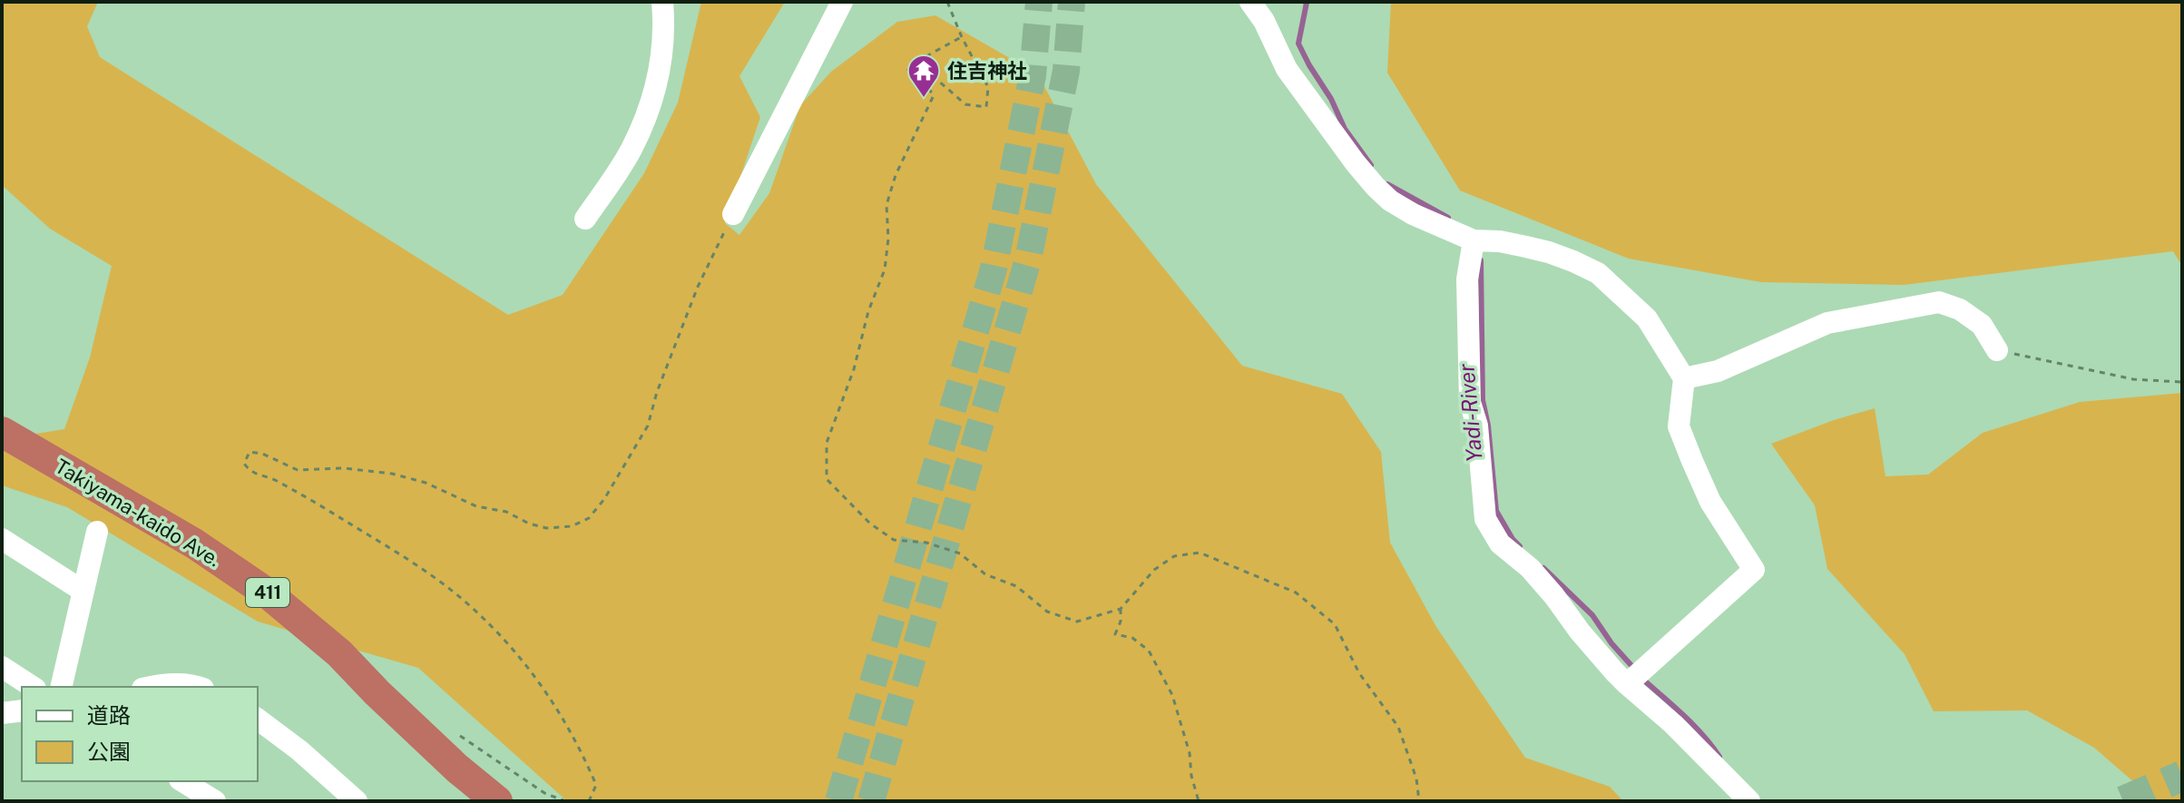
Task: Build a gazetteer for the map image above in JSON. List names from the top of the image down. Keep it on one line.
{"streets":{"highway":["Takiyama-kaido Ave.","411"]},"water":["Yadi-River"],"places":{"temple":["住吉神社"]},"legend":["道路","公園"]}
